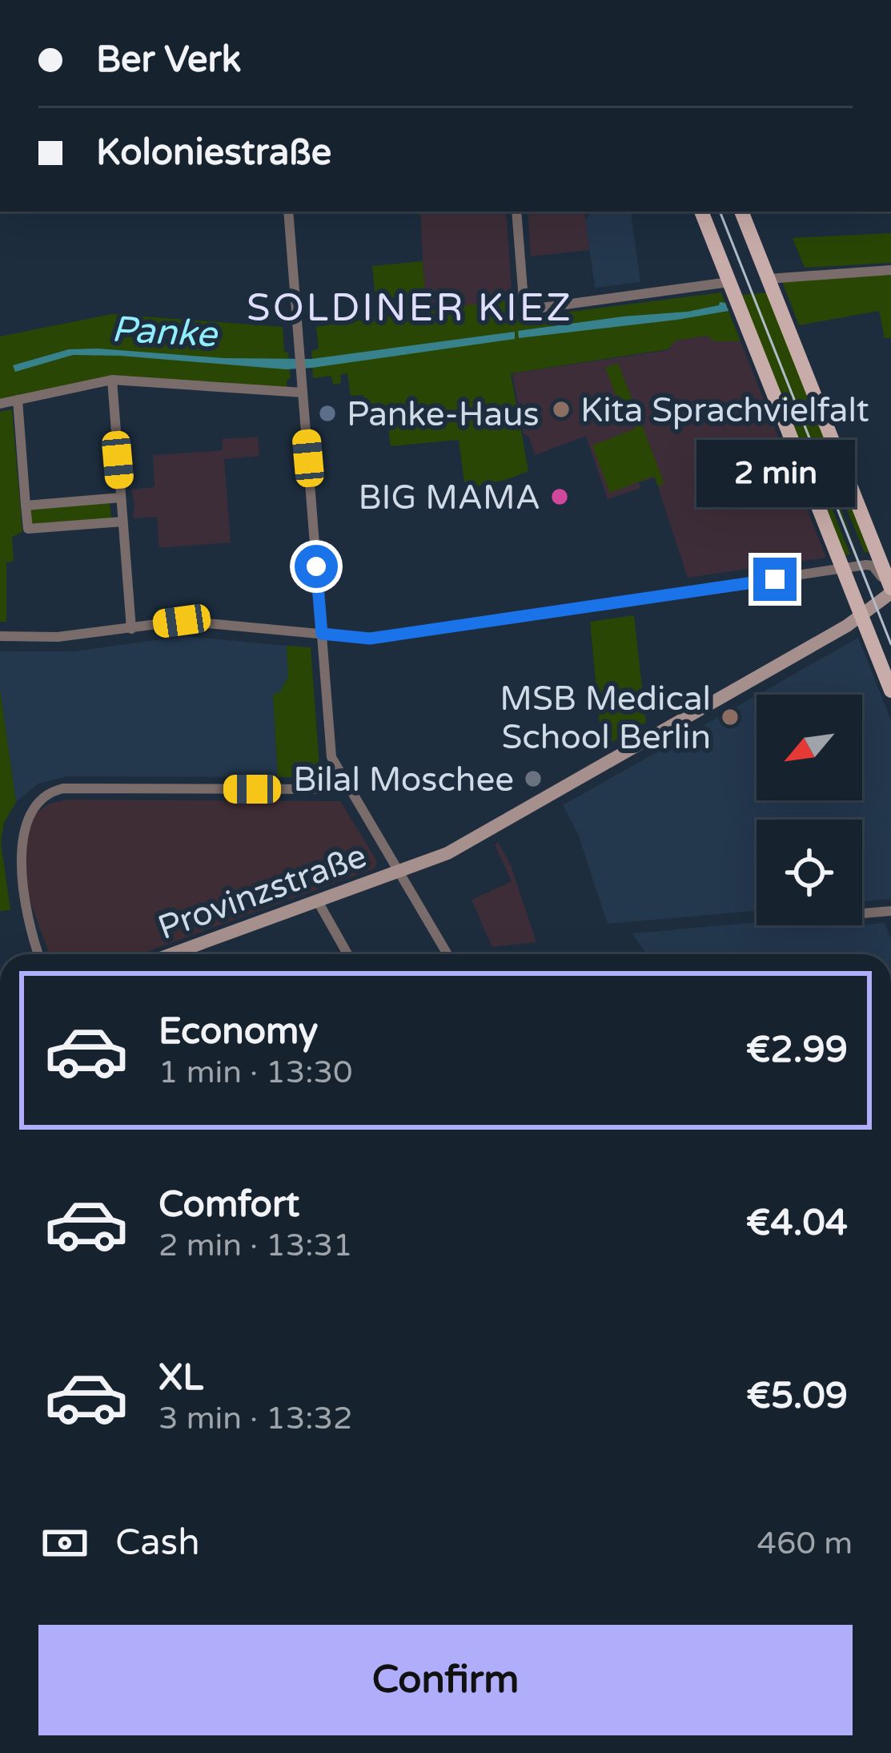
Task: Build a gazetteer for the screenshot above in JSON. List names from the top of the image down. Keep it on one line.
{"streets":{"main road":["Provinzstraße"]},"districts":["SOLDINER KIEZ"],"water":["Panke"],"places":["Kita Sprachvielfalt","Panke-Haus","BIG MAMA","MSB Medical School Berlin","Bilal Moschee"],"north":"bottom left","page":{"banner":["Ber Verk","Koloniestraße"],"bubble":"2 min","list":[{"name":"Economy","note":"1 min · 13:30","value":"€2.99"},{"name":"Comfort","note":"2 min · 13:31","value":"€4.04"},{"name":"XL","note":"3 min · 13:32","value":"€5.09"}],"pay":["Cash","460 m"],"buttons":"Confirm"}}
